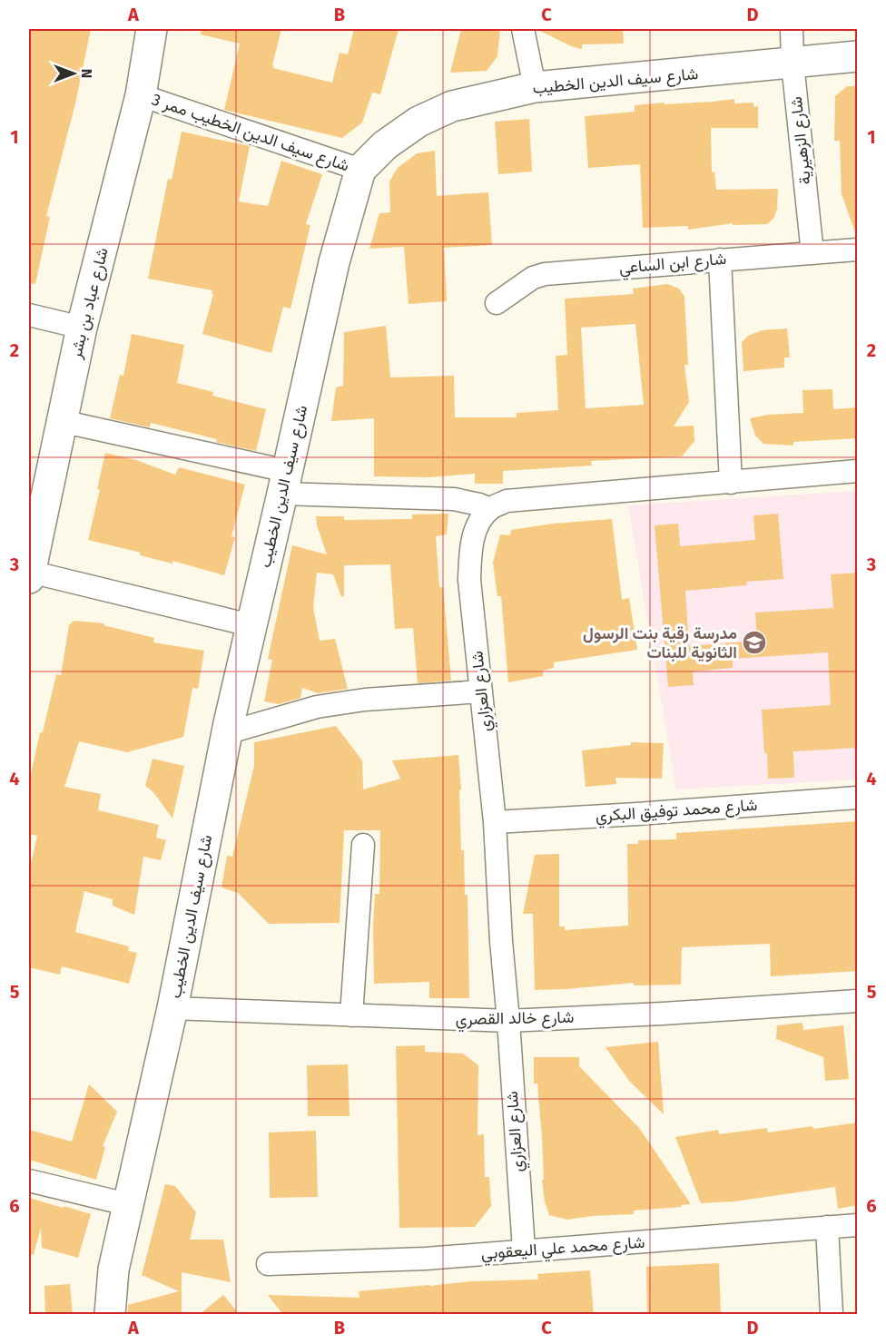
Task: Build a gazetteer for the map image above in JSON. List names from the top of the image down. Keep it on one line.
{"streets":{"street":["شارع سيف الدين الخطيب","شارع سيف الدين الخطيب ممر 3","شارع الزهيرية","شارع ابن الساعي","شارع عباد بن بشر","شارع العزاري","شارع محمد توفيق البكري","شارع خالد القصري","شارع محمد علي اليعقوبي"]},"crossings":[["شارع سيف الدين الخطيب","شارع سيف الدين الخطيب ممر 3"],["شارع سيف الدين الخطيب","شارع الزهيرية"],["شارع سيف الدين الخطيب","شارع خالد القصري"],["شارع سيف الدين الخطيب ممر 3","شارع عباد بن بشر"],["شارع الزهيرية","شارع ابن الساعي"],["شارع العزاري","شارع محمد توفيق البكري"],["شارع العزاري","شارع خالد القصري"],["شارع العزاري","شارع محمد علي اليعقوبي"]],"places":{"school or university":["مدرسة رقية بنت الرسول الثانوية للبنات"]},"north":"right","grid":{"columns":["A","B","C","D"],"rows":["1","2","3","4","5","6"]}}
